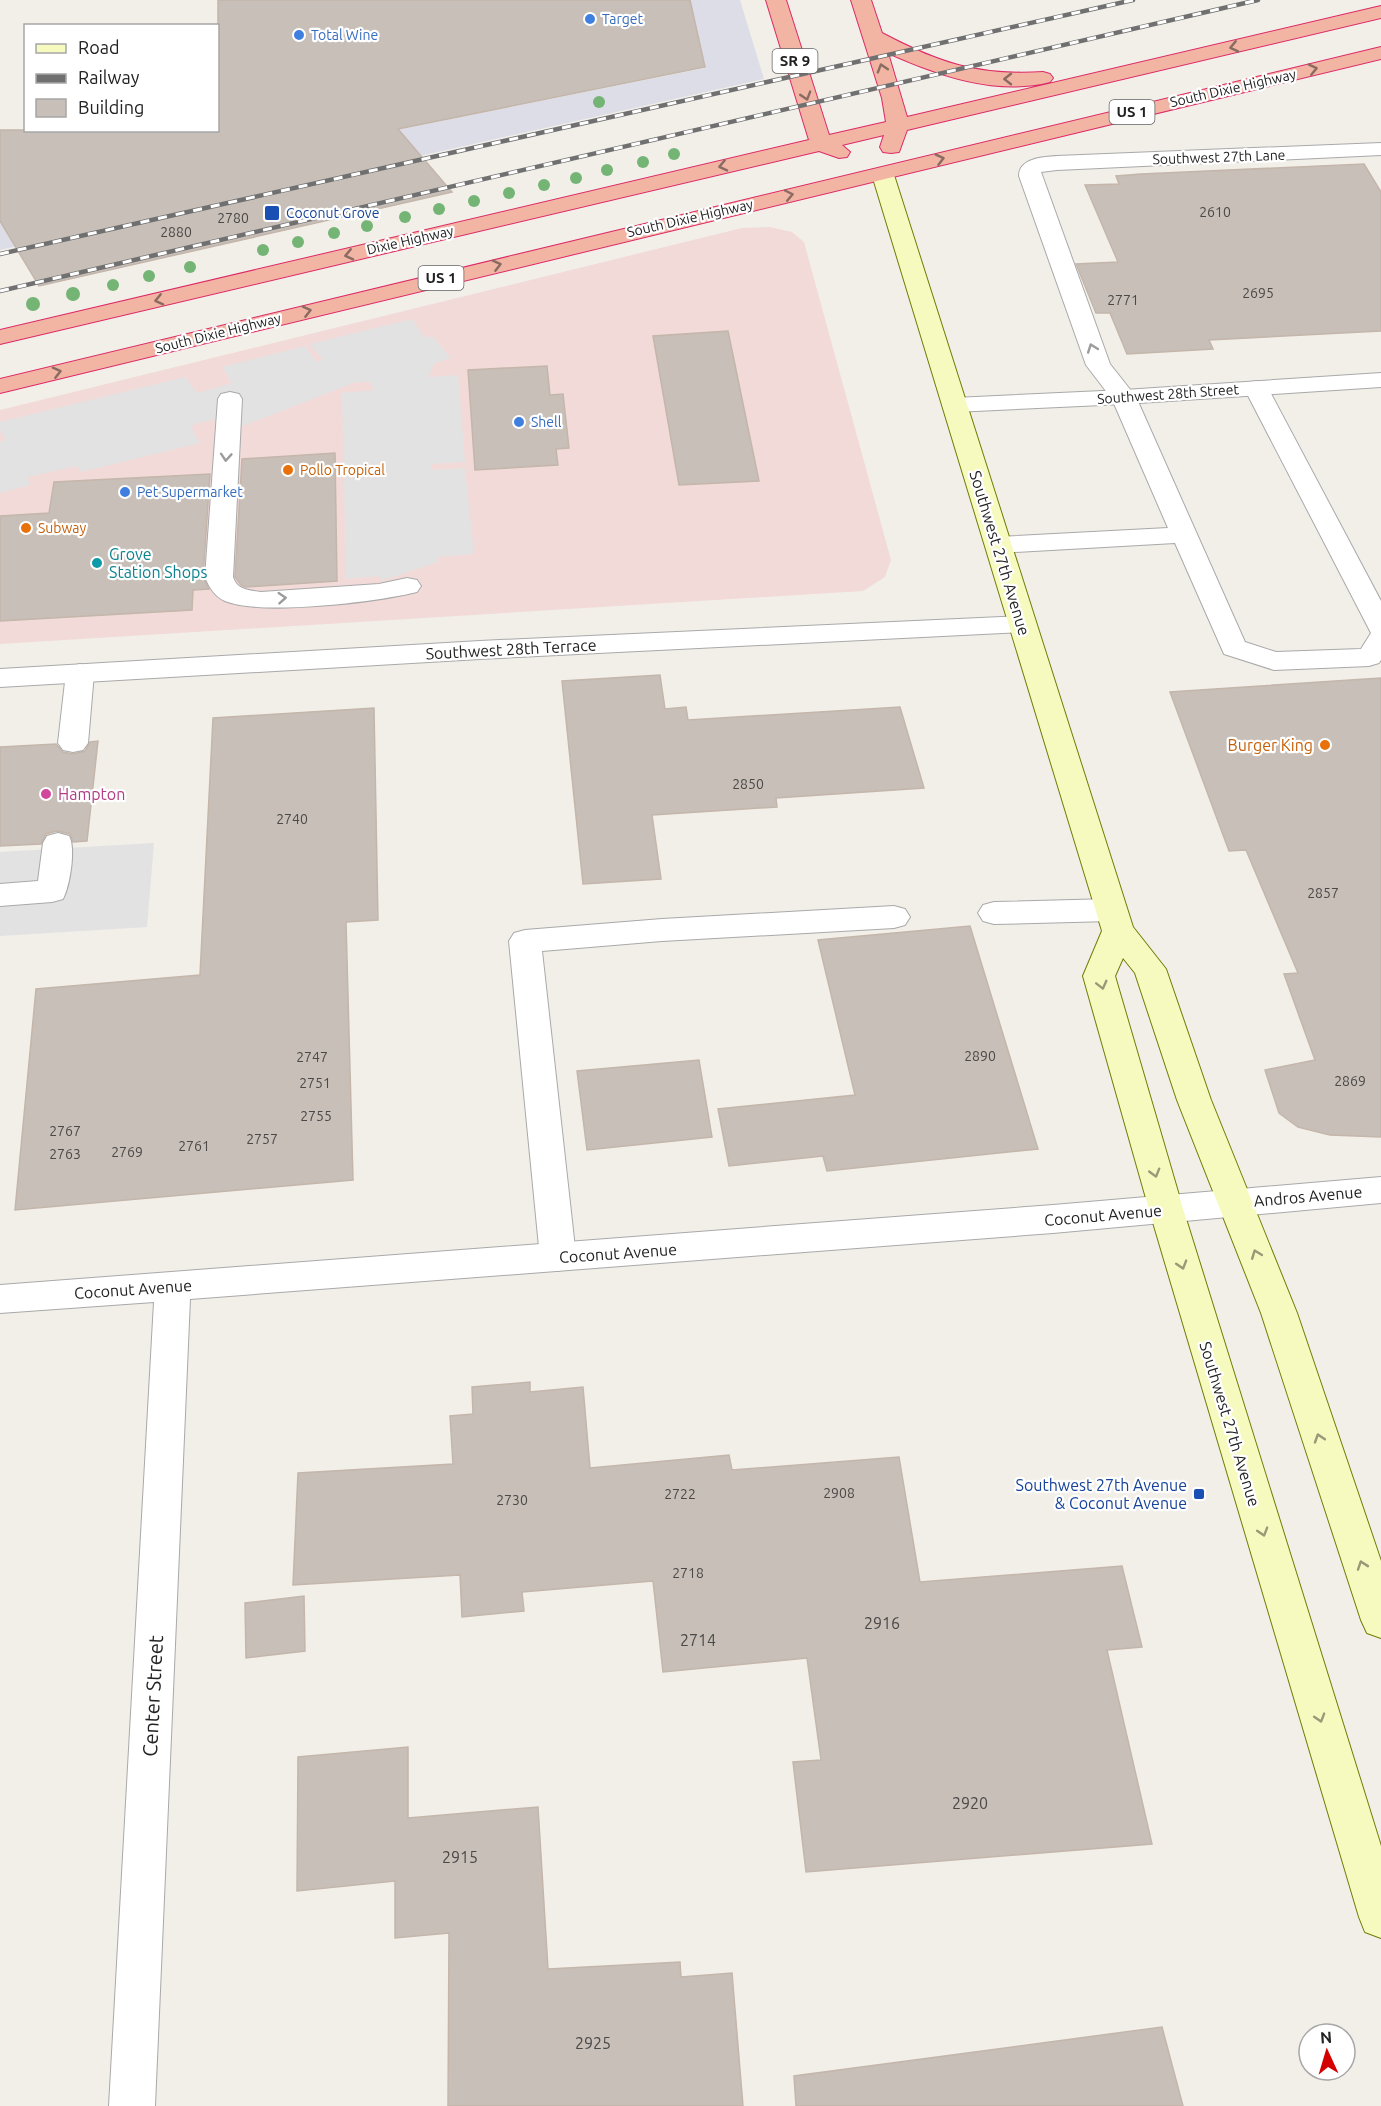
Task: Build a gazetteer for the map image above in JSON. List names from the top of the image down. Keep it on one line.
{"streets":{"highway":["SR 9","South Dixie Highway","US 1","Dixie Highway"],"main road":["Southwest 27th Avenue"],"street":["Southwest 27th Lane","Southwest 28th Street","Southwest 28th Terrace","Andros Avenue","Coconut Avenue","Center Street"]},"crossings":[["SR 9","US 1"],["SR 9","Dixie Highway"],["South Dixie Highway","Southwest 27th Avenue"],["US 1","Dixie Highway"],["Southwest 27th Lane","Southwest 28th Street"],["Southwest 28th Street","Southwest 27th Avenue"],["Southwest 27th Avenue","Southwest 28th Terrace"],["Southwest 27th Avenue","Andros Avenue"],["Southwest 27th Avenue","Coconut Avenue"],["Andros Avenue","Coconut Avenue"],["Coconut Avenue","Center Street"]],"one_way":["Dixie Highway"],"places":{"other":["Target","Total Wine","Shell","Pollo Tropical","Pet Supermarket","Subway","Grove Station Shops","Burger King","Hampton"],"transit":["Coconut Grove","Southwest 27th Avenue & Coconut Avenue"]},"house_numbers":["2610","2780","2880","2695","2771","2850","2740","2857","2890","2747","2869","2751","2755","2767","2757","2761","2769","2763","2908","2722","2730","2718","2916","2714","2920","2915","2925"],"legend":["Road","Railway","Building"],"north":"top"}
